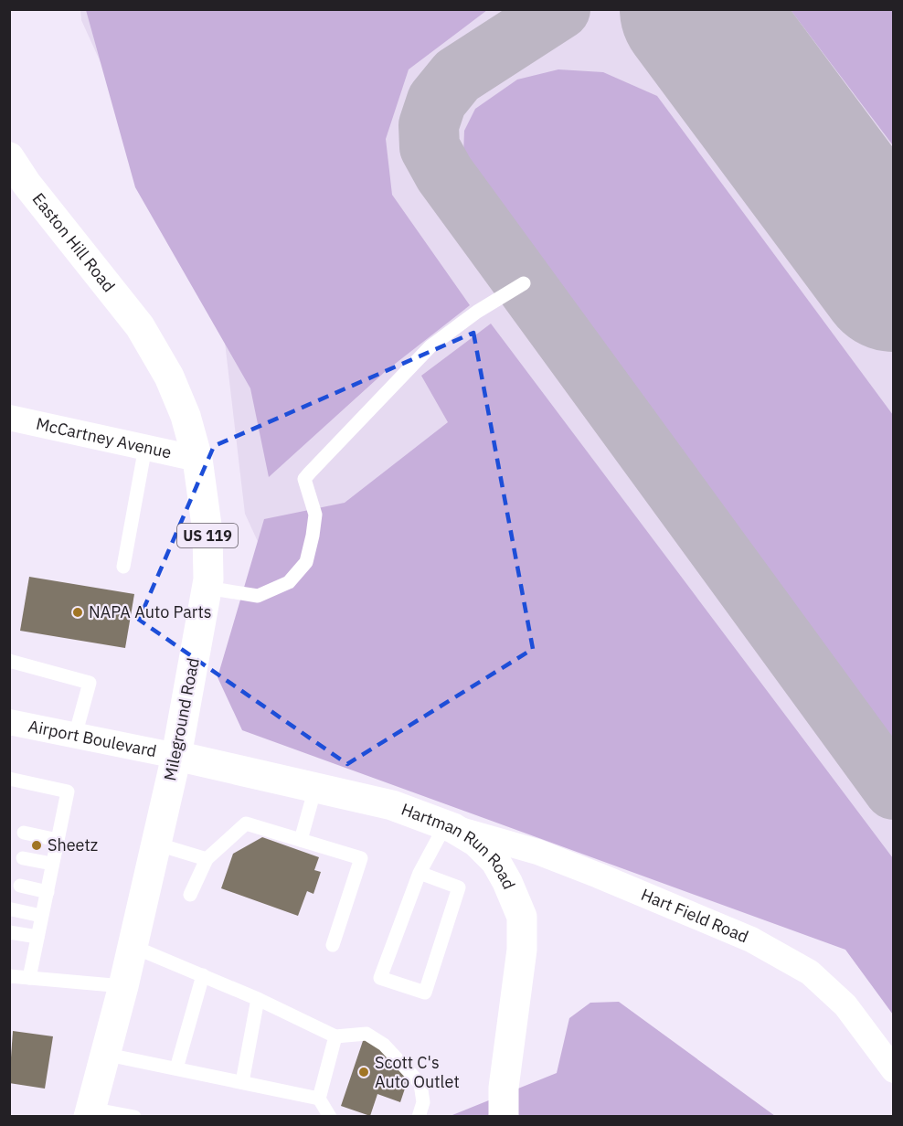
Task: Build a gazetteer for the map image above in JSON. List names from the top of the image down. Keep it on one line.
{"streets":{"main road":["Easton Hill Road","US 119","Mileground Road","Hartman Run Road"],"street":["McCartney Avenue","Airport Boulevard","Hart Field Road"]},"crossings":[["Easton Hill Road","Mileground Road"],["McCartney Avenue","Mileground Road"],["Mileground Road","Airport Boulevard"],["Mileground Road","Hartman Run Road"],["Airport Boulevard","Hartman Run Road"],["Hartman Run Road","Hart Field Road"]],"places":["NAPA Auto Parts","Sheetz","Scott C's Auto Outlet"]}
